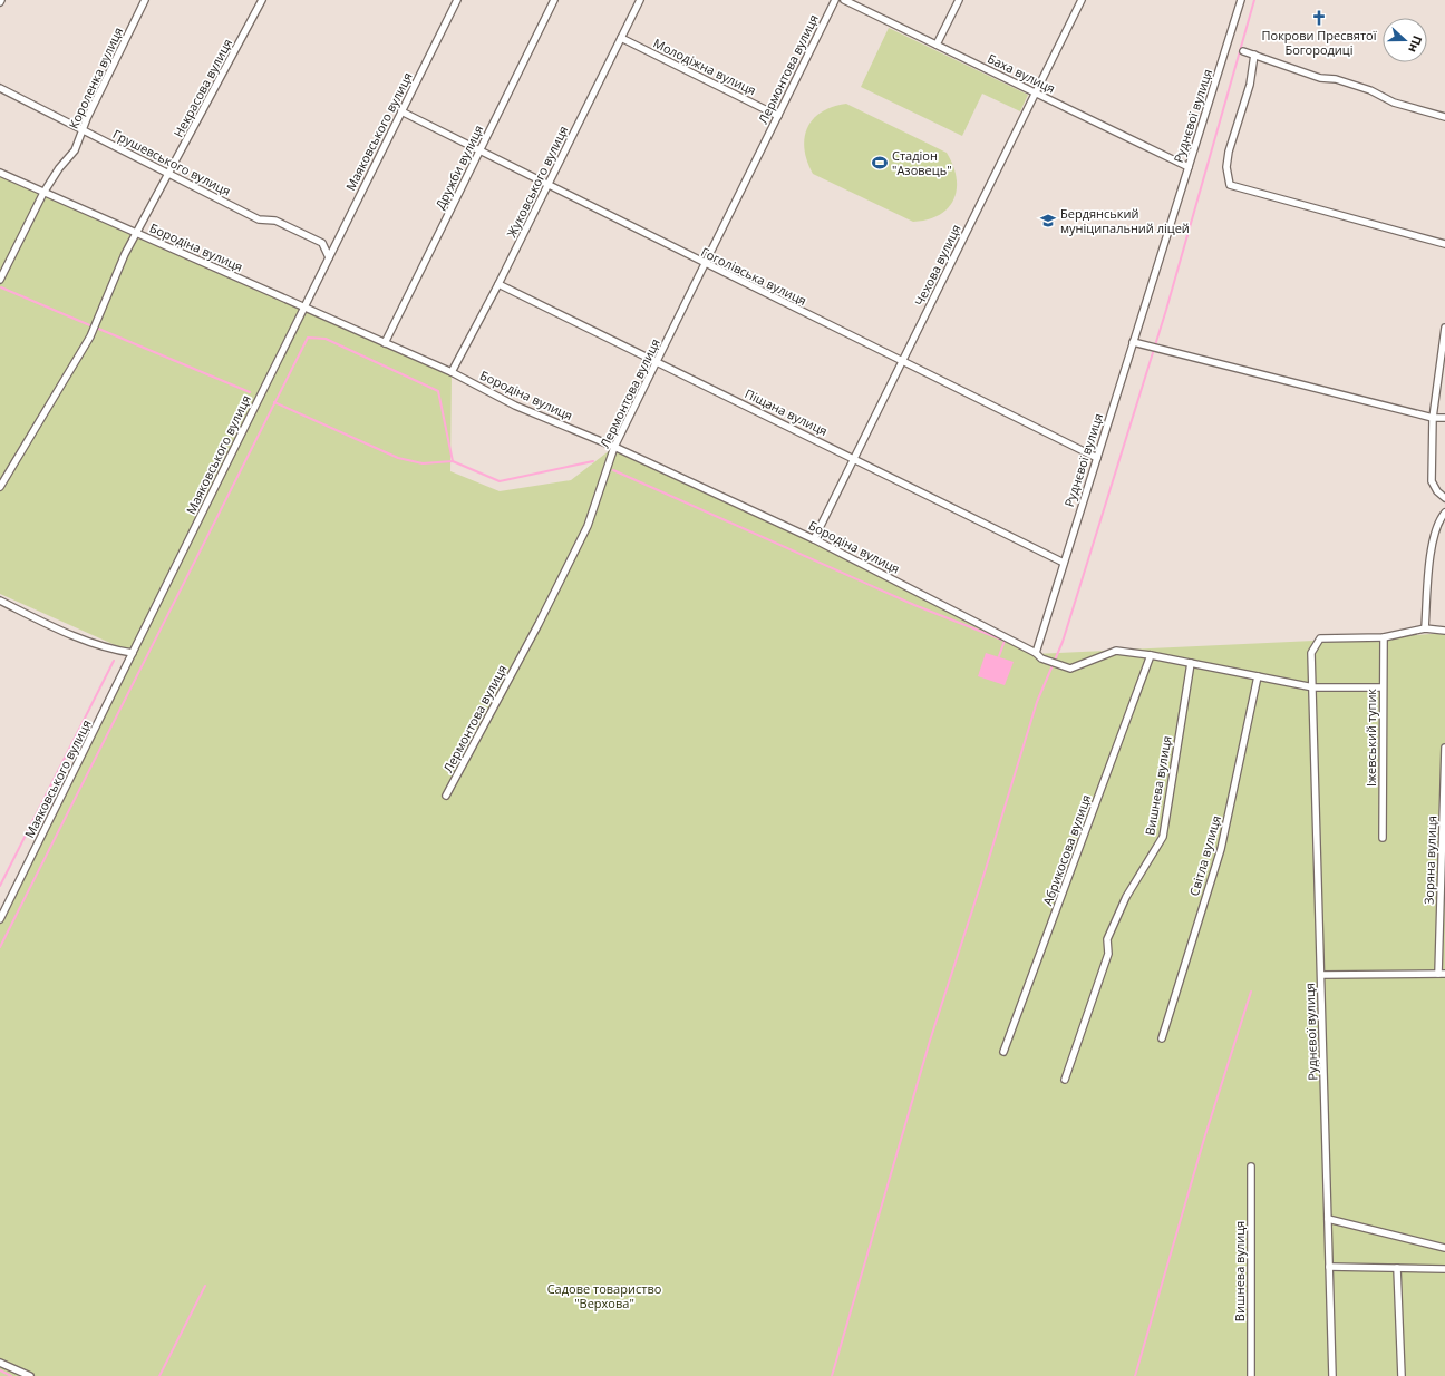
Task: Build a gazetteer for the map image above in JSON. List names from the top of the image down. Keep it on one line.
{"streets":{"street":["Молодіжна вулиця","Лермонтова вулиця","Баха вулиця","Короленка вулиця","Некрасова вулиця","Руднєвої вулиця","Маяковського вулиця","Грушевського вулиця","Дружби вулиця","Жуковського вулиця","Бородіна вулиця","Чехова вулиця","Гоголівська вулиця","Піщана вулиця","Іжевський тупик","Вишнева вулиця","Абрикосова вулиця","Світла вулиця","Зоряна вулиця"]},"crossings":[["Молодіжна вулиця","Лермонтова вулиця"],["Молодіжна вулиця","Жуковського вулиця"],["Лермонтова вулиця","Бородіна вулиця"],["Лермонтова вулиця","Гоголівська вулиця"],["Лермонтова вулиця","Піщана вулиця"],["Баха вулиця","Руднєвої вулиця"],["Баха вулиця","Чехова вулиця"],["Короленка вулиця","Грушевського вулиця"],["Короленка вулиця","Бородіна вулиця"],["Некрасова вулиця","Грушевського вулиця"],["Некрасова вулиця","Бородіна вулиця"],["Руднєвої вулиця","Бородіна вулиця"],["Руднєвої вулиця","Гоголівська вулиця"],["Руднєвої вулиця","Піщана вулиця"],["Руднєвої вулиця","Іжевський тупик"],["Маяковського вулиця","Грушевського вулиця"],["Маяковського вулиця","Бородіна вулиця"],["Маяковського вулиця","Гоголівська вулиця"],["Дружби вулиця","Бородіна вулиця"],["Дружби вулиця","Гоголівська вулиця"],["Жуковського вулиця","Бородіна вулиця"],["Жуковського вулиця","Гоголівська вулиця"],["Жуковського вулиця","Піщана вулиця"],["Бородіна вулиця","Чехова вулиця"],["Чехова вулиця","Гоголівська вулиця"],["Чехова вулиця","Піщана вулиця"]],"parks":["Садове товариство \"Верхова\""],"places":{"church":["Покрови Пресвятої Богородиці"],"sports":["Стадіон \"Азовець\""],"school or university":["Бердянський муніципальний ліцей"]},"north":"right"}
